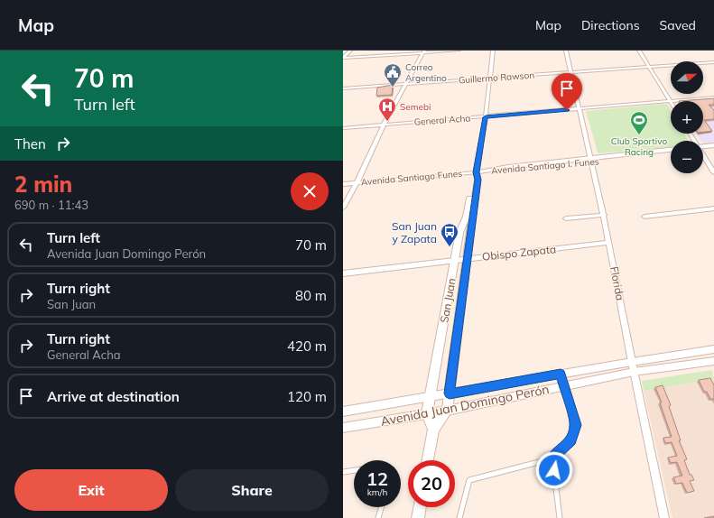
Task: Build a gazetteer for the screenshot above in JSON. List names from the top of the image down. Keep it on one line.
{"streets":{"main road":["Avenida Santiago I. Funes","San Juan"],"street":["Guillermo Rawson","General Acha","Avenida Santiago Funes","Obispo Zapata","Florida","Avenida Juan Domingo Perón"]},"crossings":[["Guillermo Rawson","Florida"],["Guillermo Rawson","San Juan"],["General Acha","Florida"],["General Acha","San Juan"],["Avenida Santiago I. Funes","Avenida Santiago Funes"],["Avenida Santiago I. Funes","Florida"],["Avenida Santiago I. Funes","San Juan"],["Avenida Santiago Funes","San Juan"],["Obispo Zapata","Florida"],["Obispo Zapata","San Juan"],["Florida","Avenida Juan Domingo Perón"],["San Juan","Avenida Juan Domingo Perón"]],"places":{"public building":["Correo Argentino"],"hospital":["Semebi"],"sports":["Club Sportivo Racing"],"bus stop":["San Juan y Zapata"]},"north":"right","page":{"header":"Map","nav":["Map","Directions","Saved"],"turn":["70 m","Turn left"],"map_buttons":["+","−"],"then":"Then","heading":["2 min","690 m · 11:43"],"list":[{"name":"Turn left","note":"Avenida Juan Domingo Perón","value":"70 m"},{"name":"Turn right","note":"San Juan","value":"80 m"},{"name":"Turn right","note":"General Acha","value":"420 m"},{"name":"Arrive at destination","value":"120 m"}],"speed":"12 km/h","limit":"20","buttons":["Exit","Share"]}}
